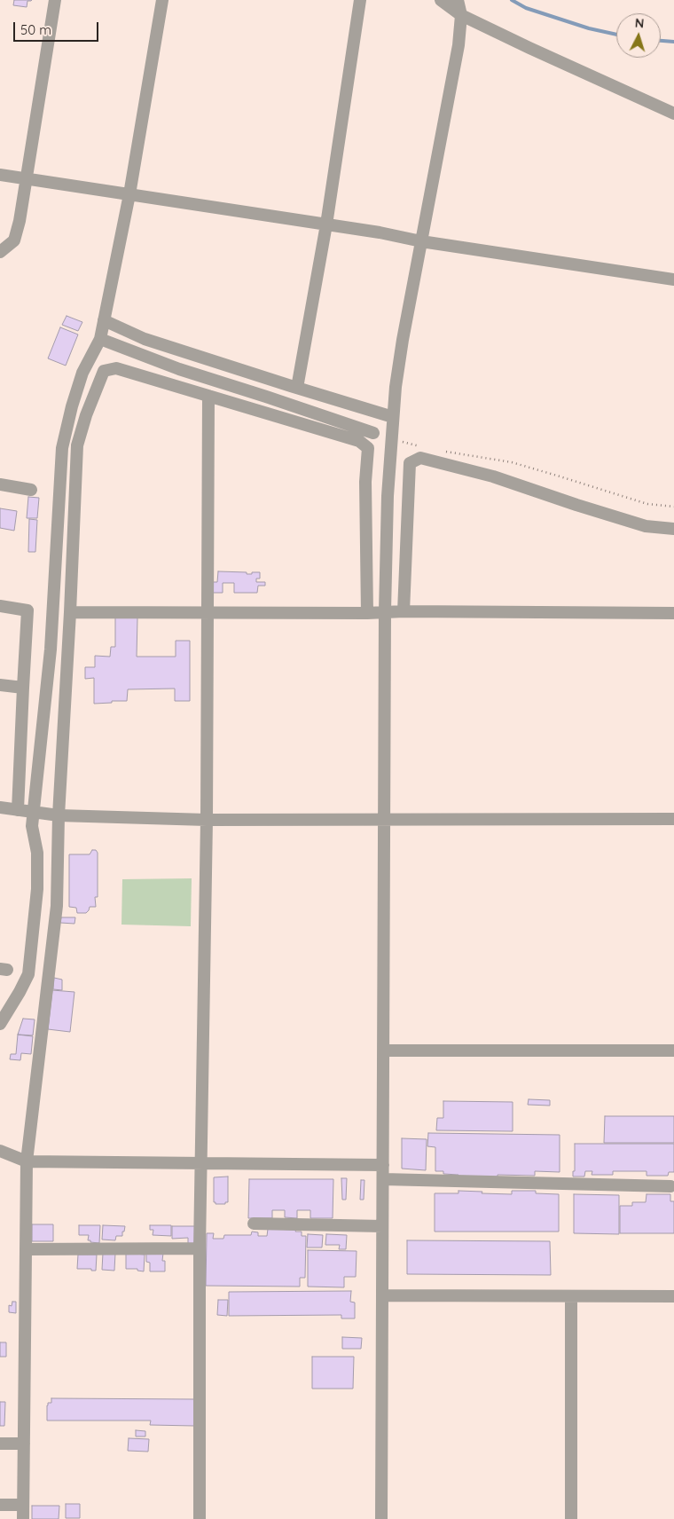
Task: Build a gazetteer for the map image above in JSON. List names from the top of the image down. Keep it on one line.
{"scale_bar":"50 m","north":"top"}
